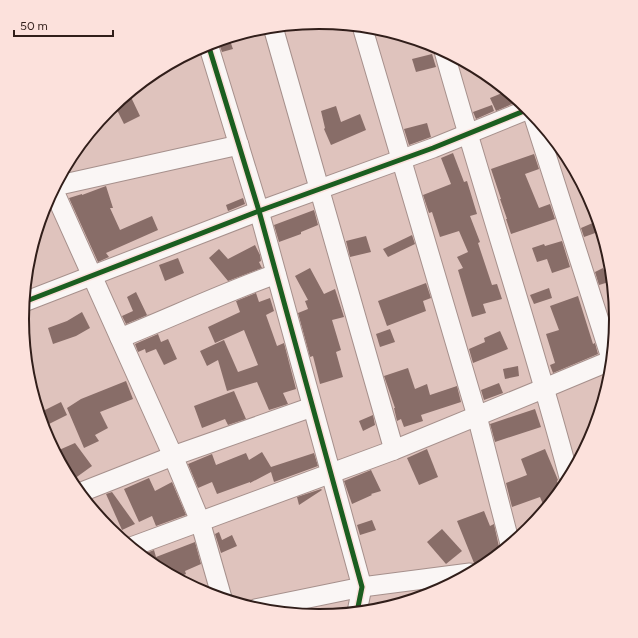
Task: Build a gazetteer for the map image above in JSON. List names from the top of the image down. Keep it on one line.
{"scale_bar":"50 m"}
